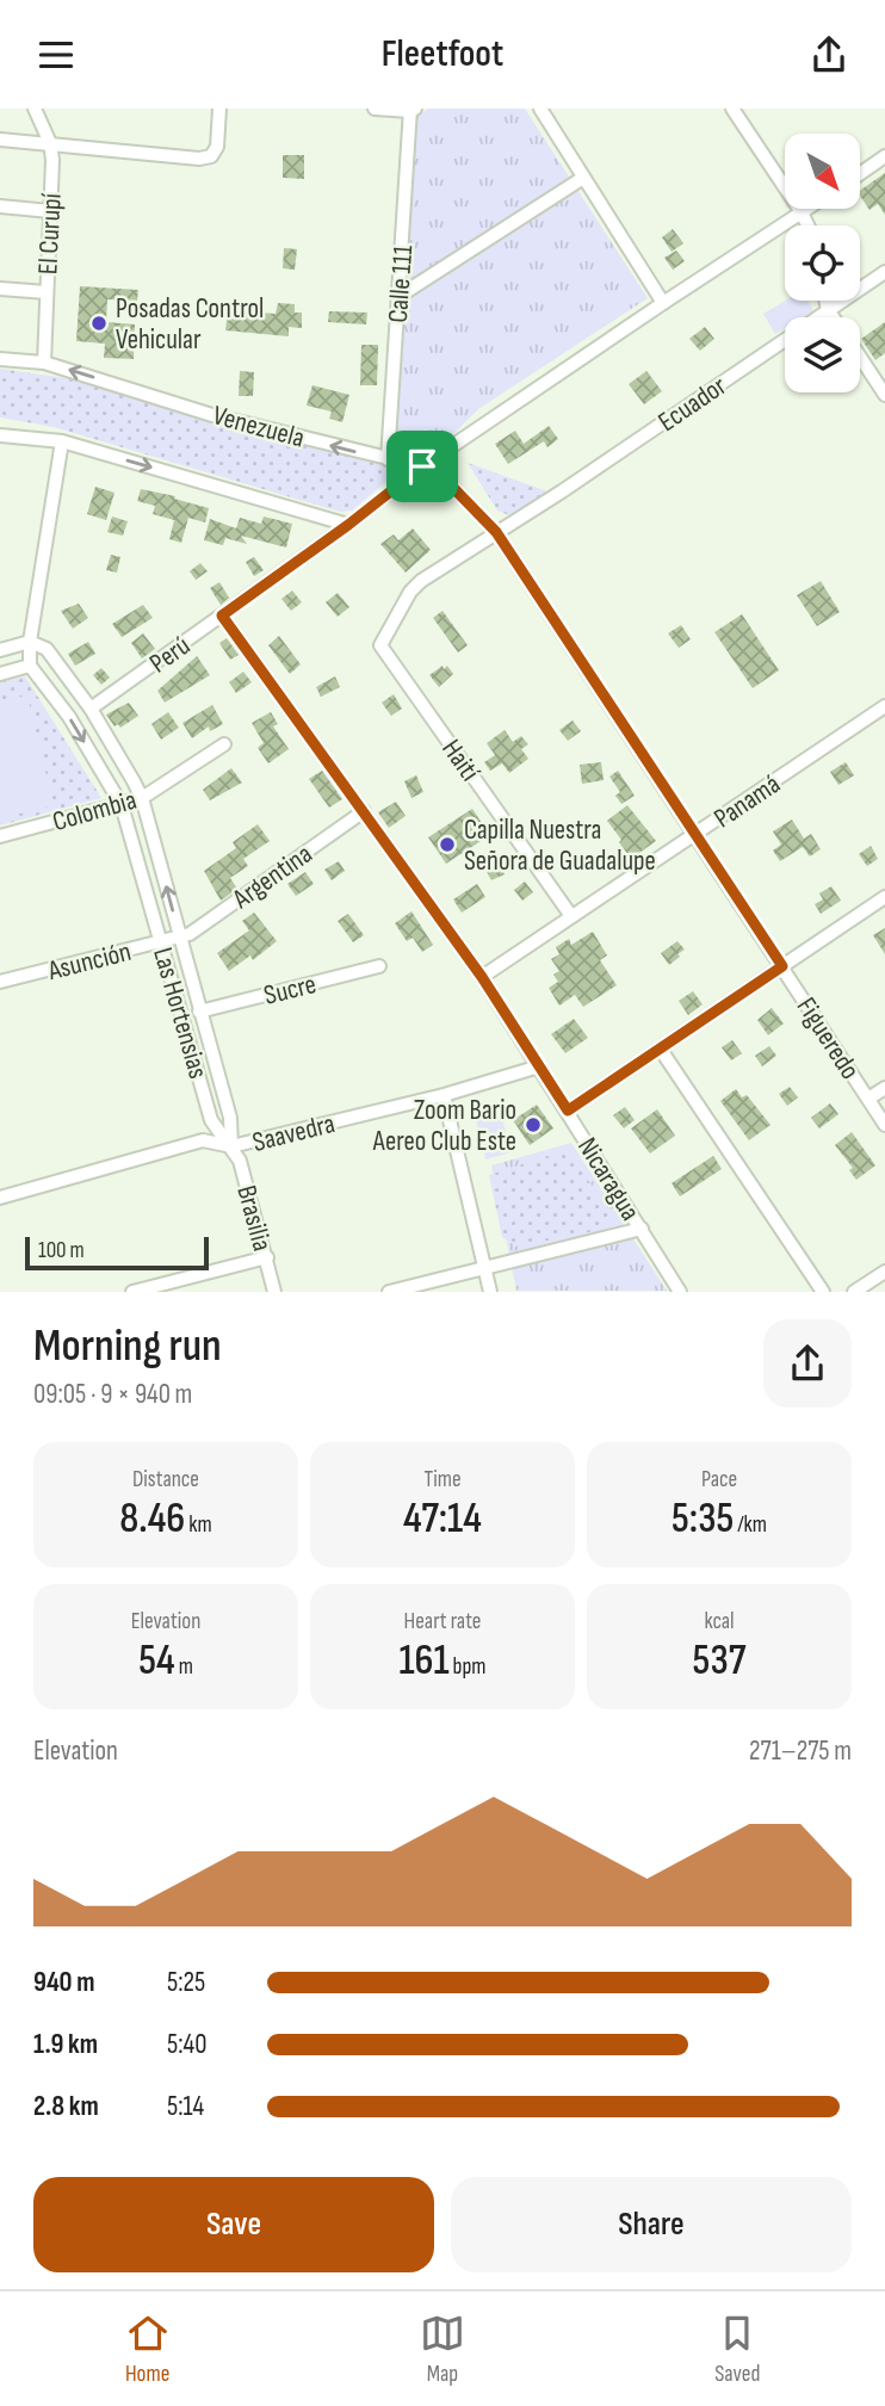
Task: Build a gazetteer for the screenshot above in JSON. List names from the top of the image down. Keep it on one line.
{"streets":{"street":["El Curupí","Calle 111","Ecuador","Venezuela","Perú","Haití","Panamá","Colombia","Argentina","Asunción","Sucre","Las Hortensias","Figueredo","Saavedra","Nicaragua","Brasilia"]},"crossings":[["El Curupí","Venezuela"],["Calle 111","Venezuela"],["Ecuador","Venezuela"],["Ecuador","Haití"],["Ecuador","Figueredo"],["Venezuela","Perú"],["Venezuela","Figueredo"],["Perú","Las Hortensias"],["Perú","Nicaragua"],["Haití","Panamá"],["Panamá","Figueredo"],["Panamá","Nicaragua"],["Colombia","Las Hortensias"],["Argentina","Asunción"],["Argentina","Las Hortensias"],["Argentina","Nicaragua"],["Asunción","Las Hortensias"],["Sucre","Las Hortensias"],["Las Hortensias","Saavedra"],["Las Hortensias","Brasilia"],["Saavedra","Nicaragua"],["Saavedra","Brasilia"]],"places":["Posadas Control Vehicular","Capilla Nuestra Señora de Guadalupe","Zoom Bario Aereo Club Este"],"scale_bar":"100 m","north":"bottom right","page":{"header":"Fleetfoot","scale":"100 m","heading":["Morning run","09:05 · 9 × 940 m"],"stats":[["Distance","8.46 km"],["Time","47:14"],["Pace","5:35 /km"],["Elevation","54 m"],["Heart rate","161 bpm"],["kcal","537"]],"chart":["Elevation","271–275 m"],"list":[{"name":"940 m","note":"5:25"},{"name":"1.9 km","note":"5:40"},{"name":"2.8 km","note":"5:14"}],"buttons":["Save","Share"],"tabs":["Home","Map","Saved"]}}
